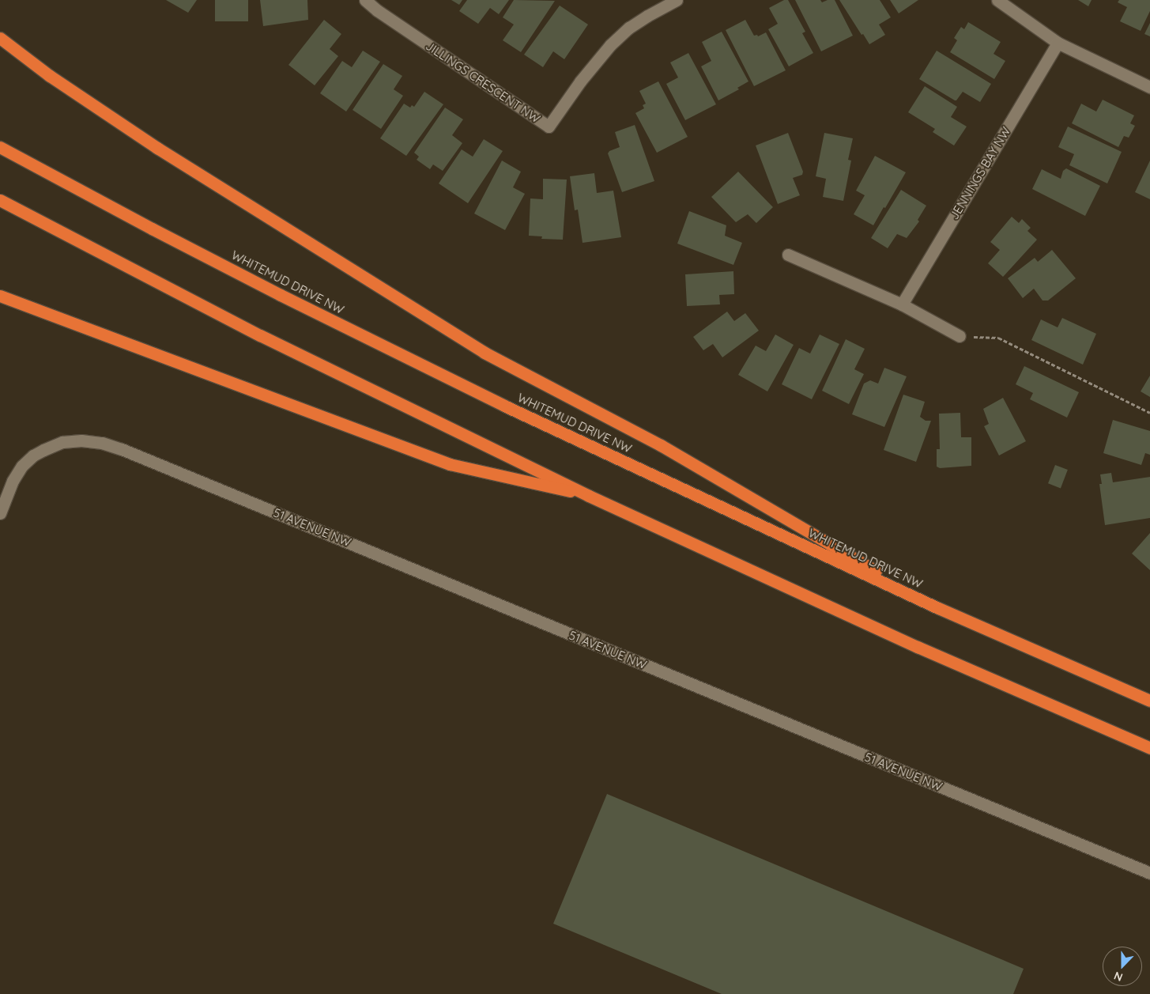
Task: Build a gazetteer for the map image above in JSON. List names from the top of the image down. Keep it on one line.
{"streets":{"highway":["WHITEMUD DRIVE NW"],"street":["JILLINGS CRESCENT NW","JENNINGS BAY NW","51 AVENUE NW"]},"north":"bottom"}
